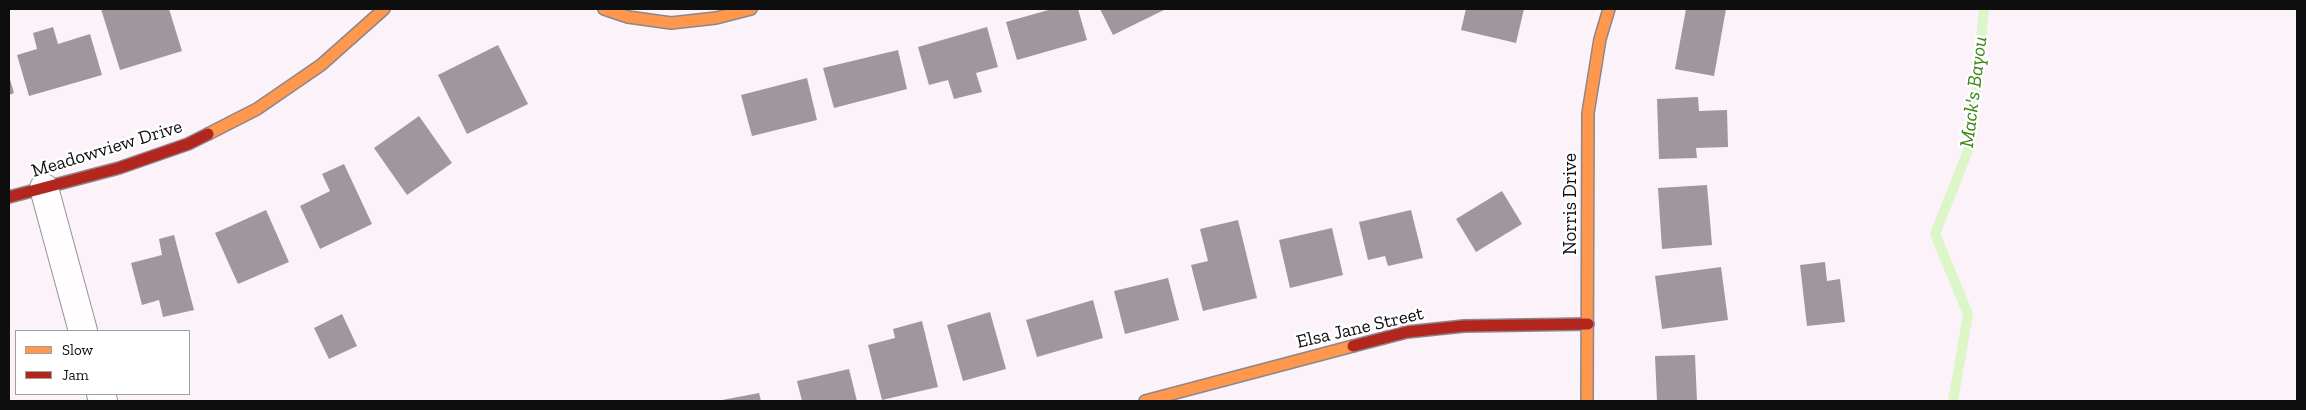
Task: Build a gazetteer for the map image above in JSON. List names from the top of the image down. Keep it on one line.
{"streets":{"street":["Meadowview Drive","Norris Drive","Elsa Jane Street"]},"crossings":[["Norris Drive","Elsa Jane Street"]],"water":["Mack's Bayou"],"legend":["Slow","Jam"]}
